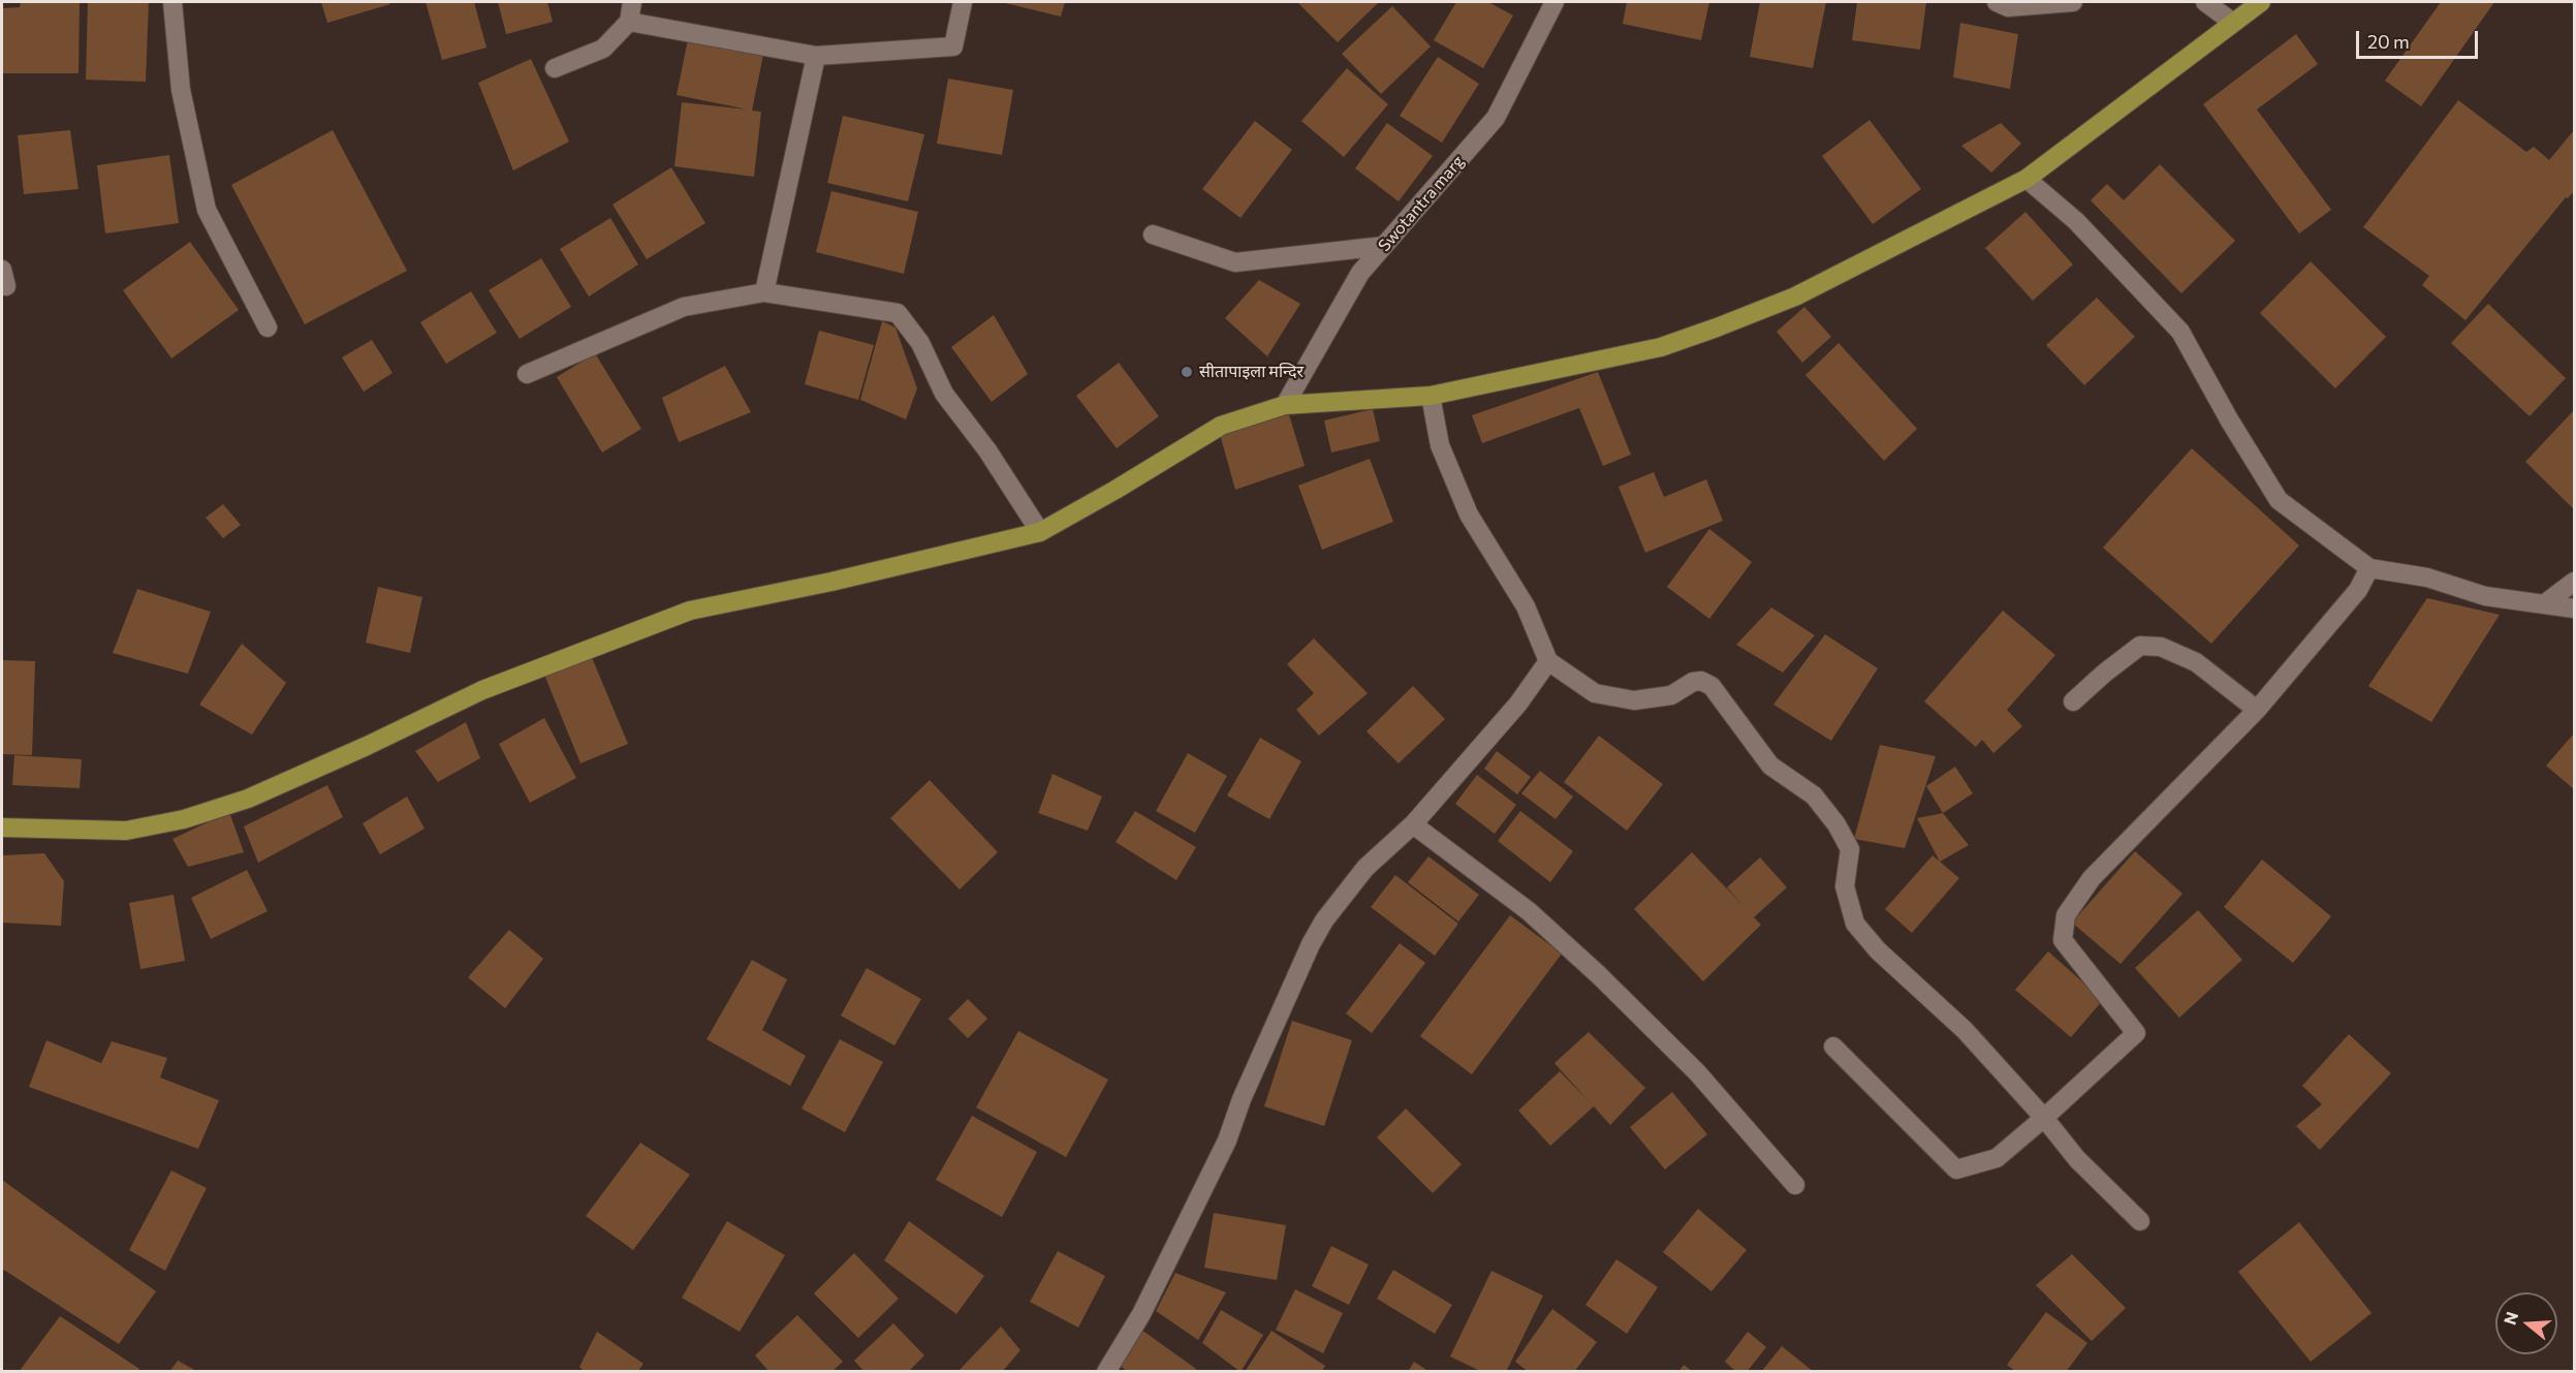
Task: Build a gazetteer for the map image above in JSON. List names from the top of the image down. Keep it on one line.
{"streets":{"street":["Swotantra marg"]},"places":["सीतापाइला मन्दिर"],"scale_bar":"20 m","north":"left"}
